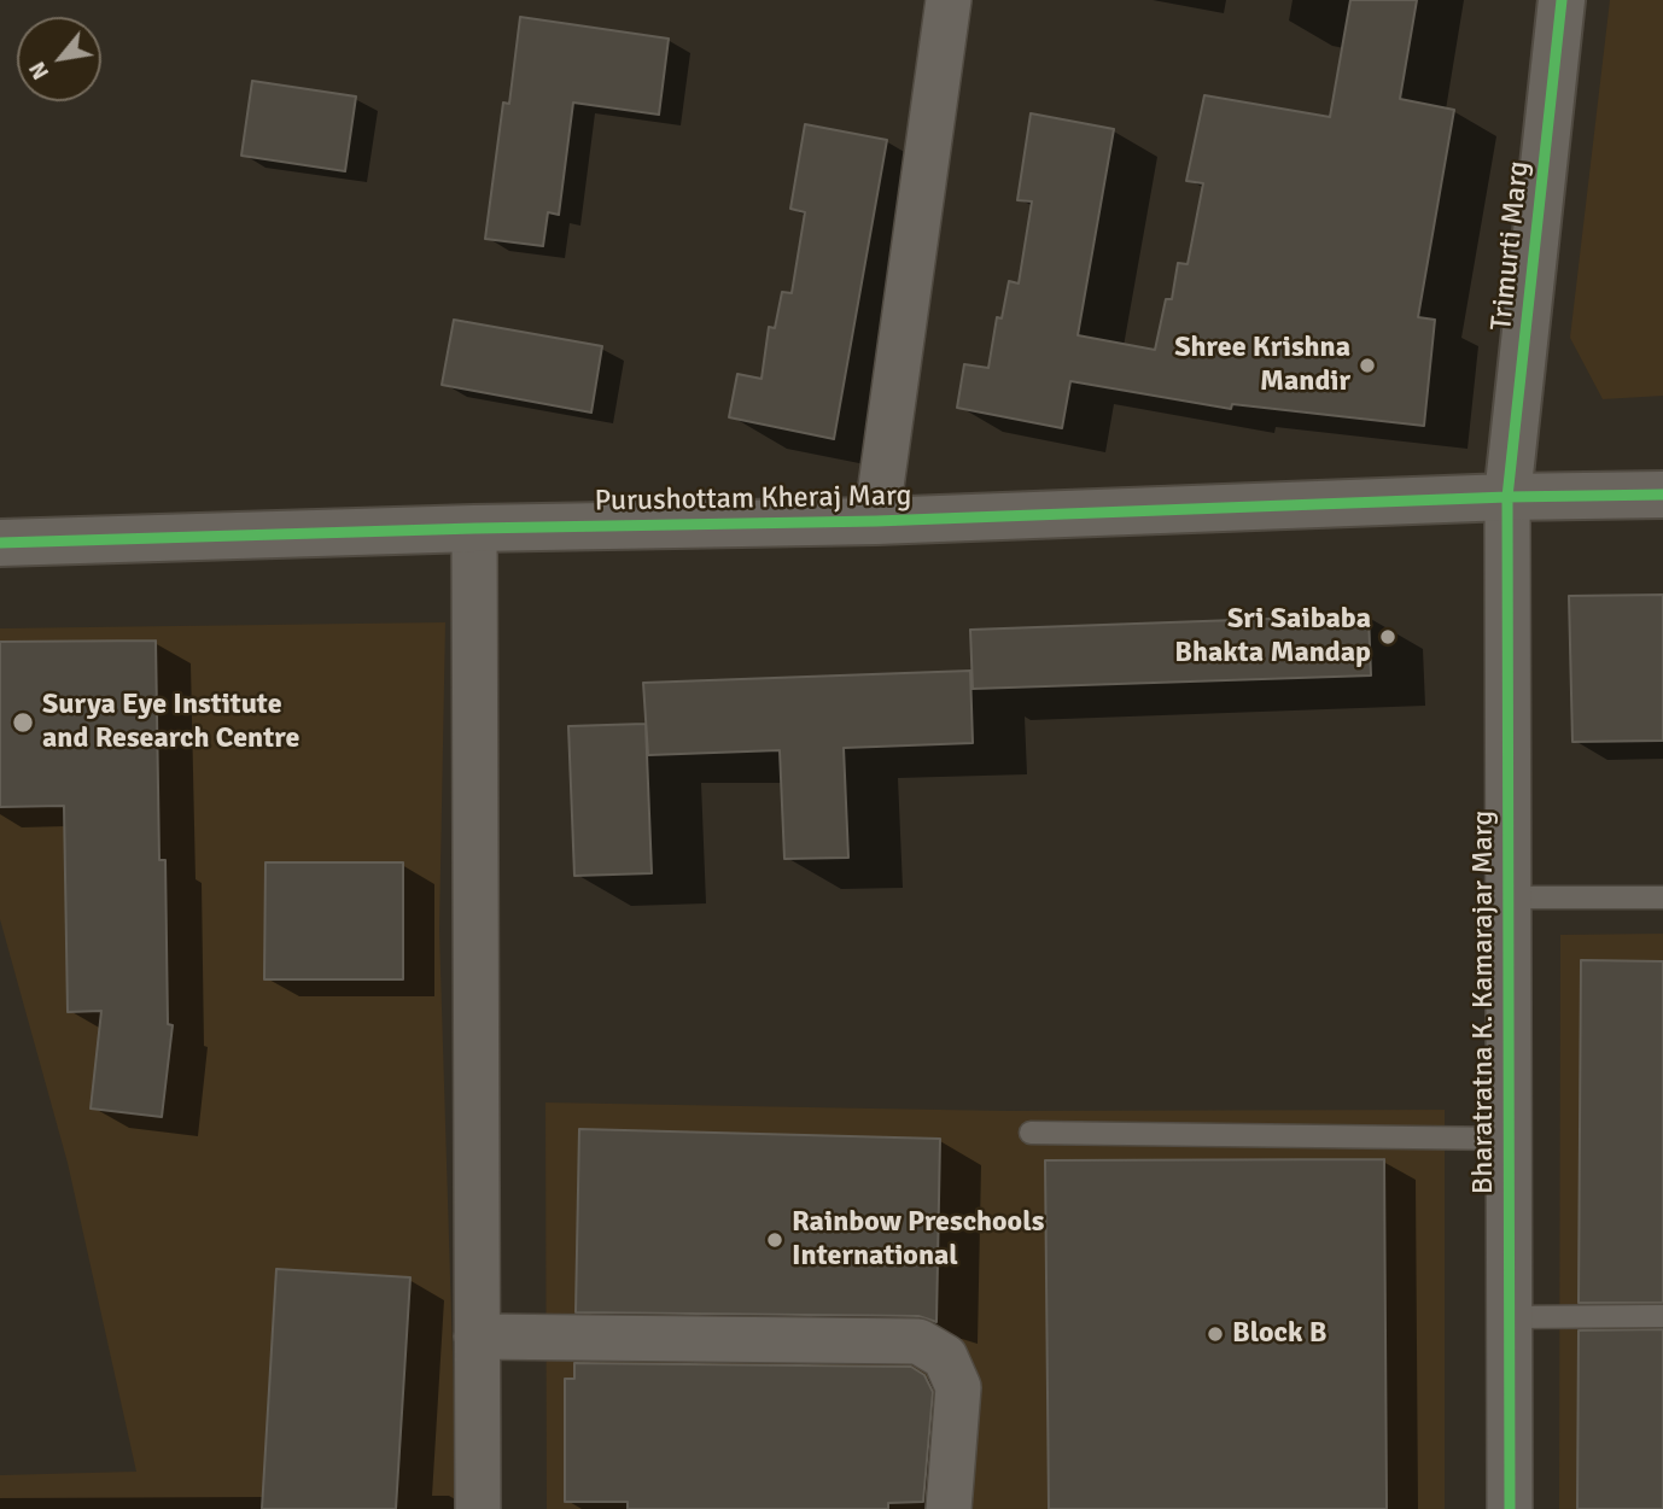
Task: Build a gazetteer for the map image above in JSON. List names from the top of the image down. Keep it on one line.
{"streets":{"street":["Trimurti Marg","Purushottam Kheraj Marg","Bharatratna K. Kamarajar Marg"]},"crossings":[["Trimurti Marg","Purushottam Kheraj Marg"],["Trimurti Marg","Bharatratna K. Kamarajar Marg"],["Purushottam Kheraj Marg","Bharatratna K. Kamarajar Marg"]],"places":["Shree Krishna Mandir","Sri Saibaba Bhakta Mandap","Surya Eye Institute and Research Centre","Rainbow Preschools International","Block B"],"north":"bottom left"}
